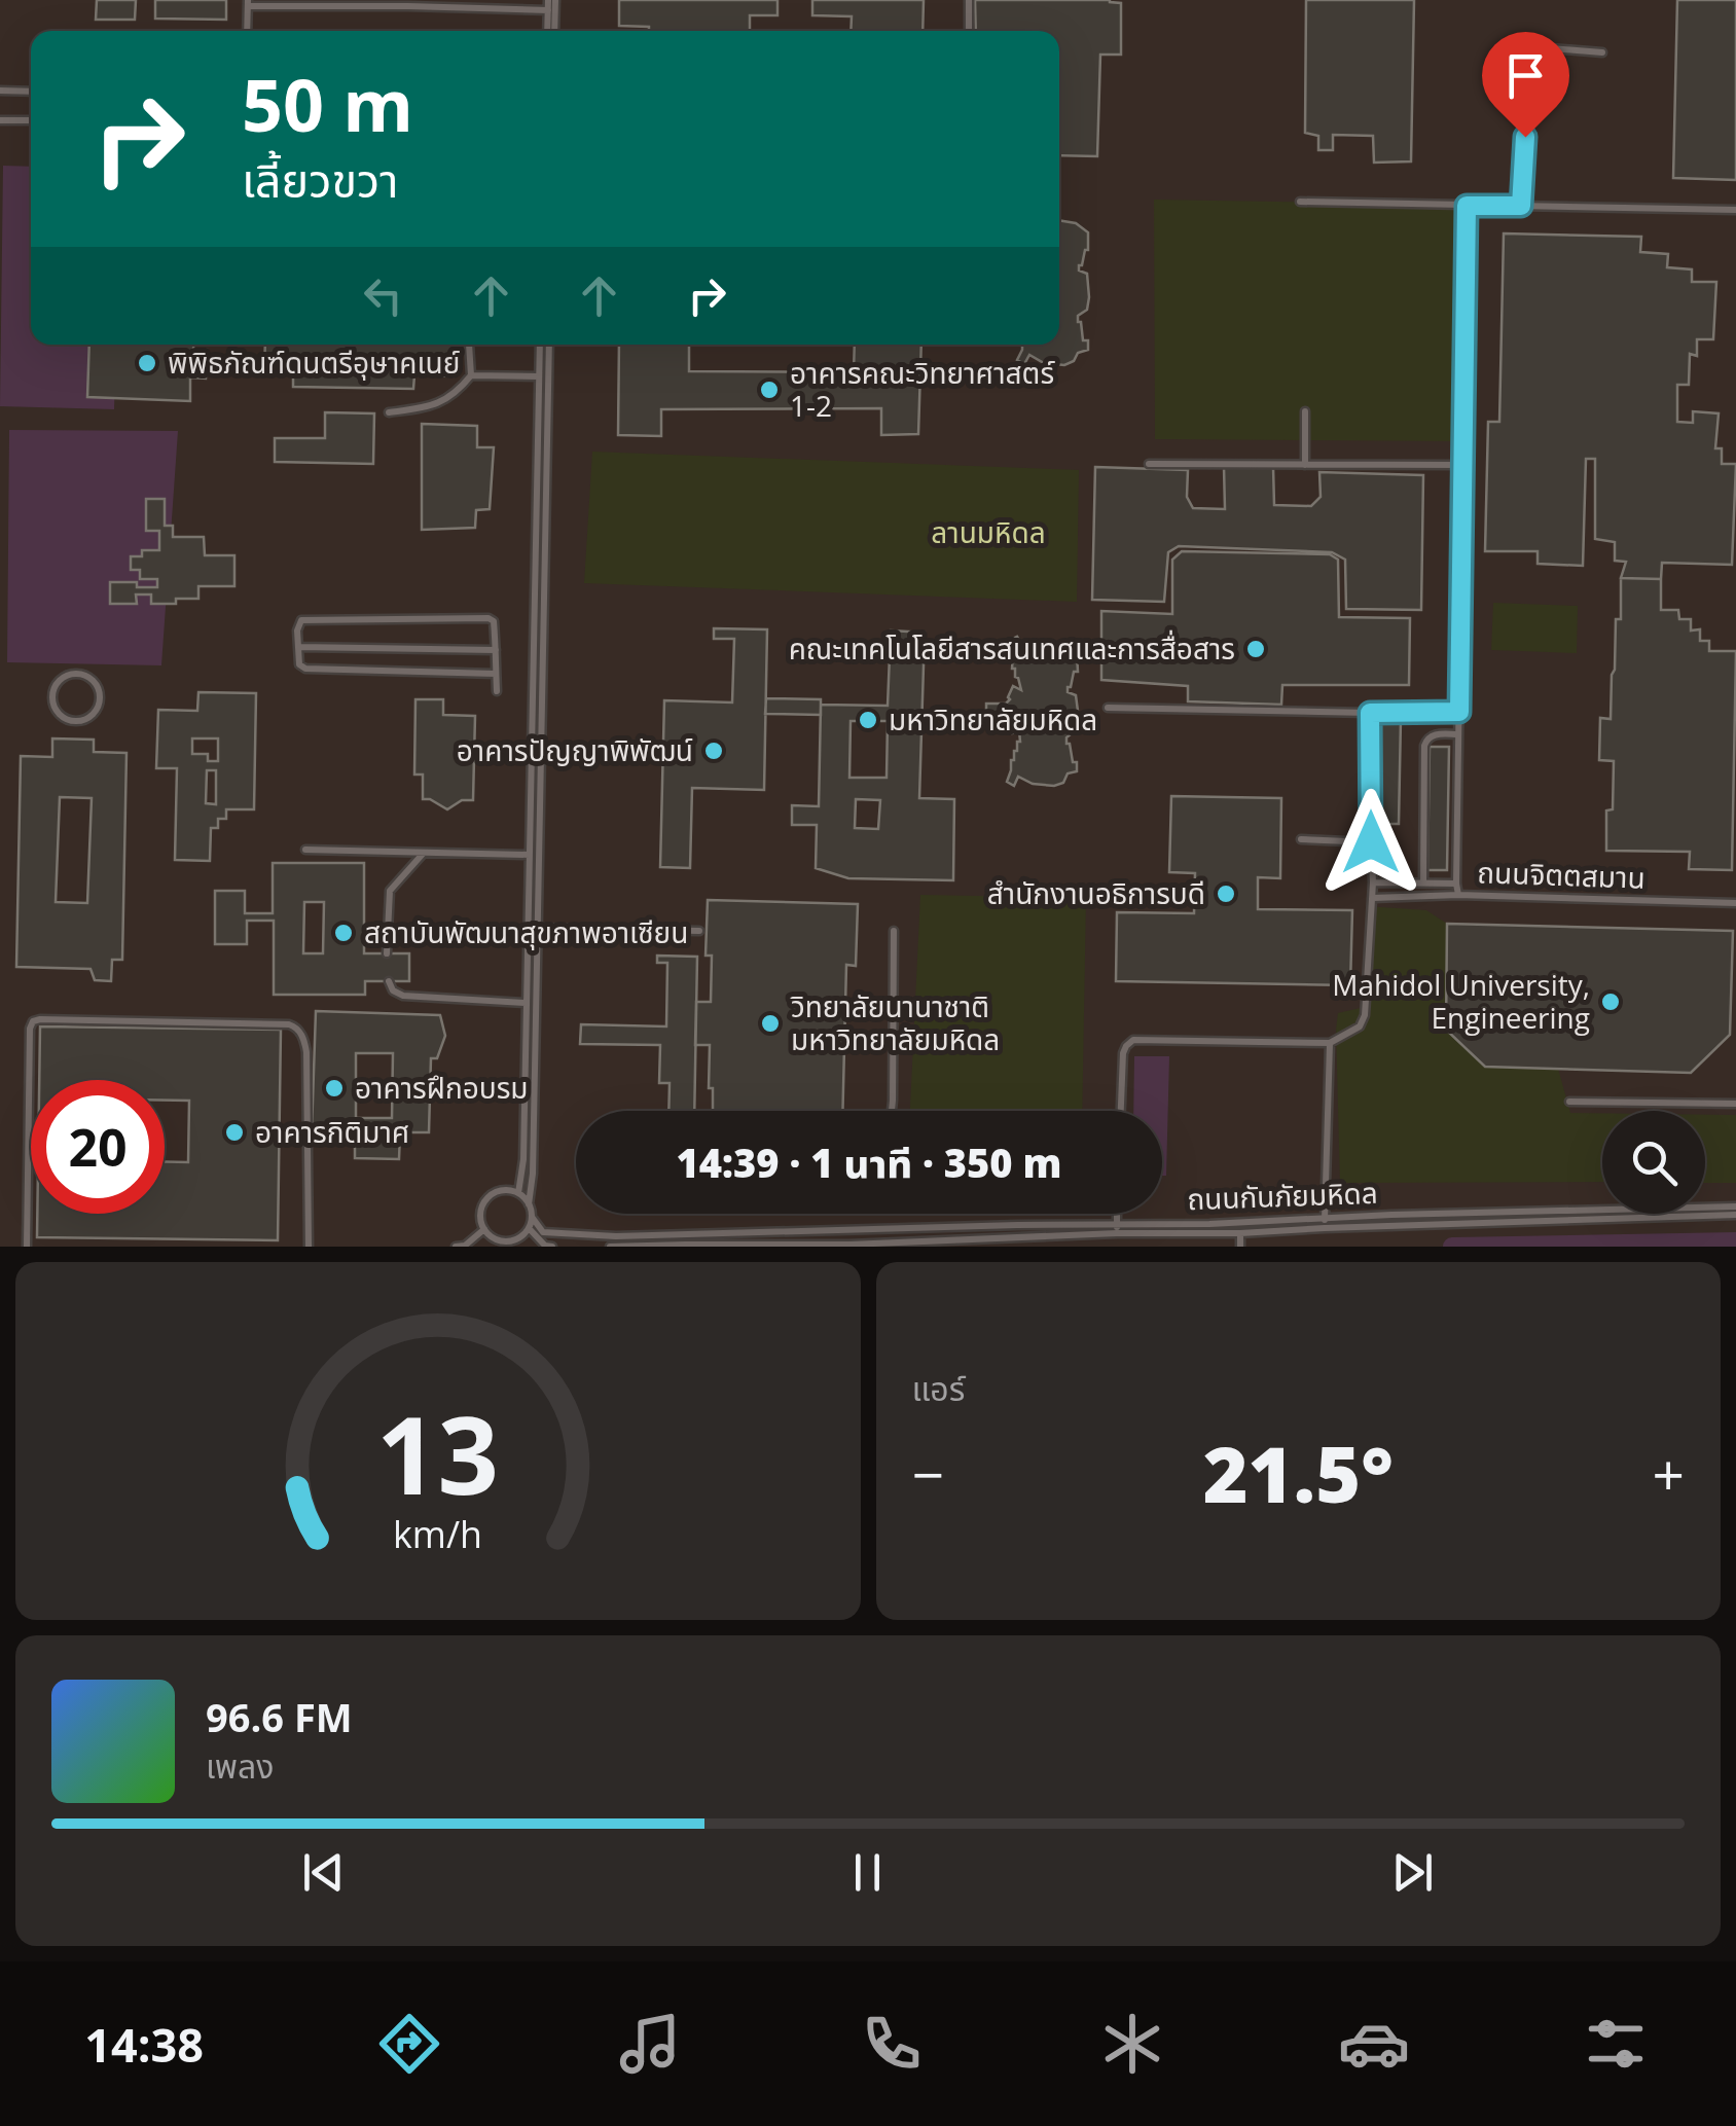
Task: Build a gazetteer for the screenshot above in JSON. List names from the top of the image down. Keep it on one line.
{"streets":{"lane":["ถนนจิตตสมาน","ถนนกันภัยมหิดล"]},"parks":["ลานมหิดล"],"places":["พิพิธภัณฑ์ดนตรีอุษาคเนย์","อาคารคณะวิทยาศาสตร์ 1-2","คณะเทคโนโลยีสารสนเทศและการสื่อสาร","มหาวิทยาลัยมหิดล","อาคารปัญญาพิพัฒน์","สำนักงานอธิการบดี","สถาบันพัฒนาสุขภาพอาเซียน","Mahidol University, Engineering","วิทยาลัยนานาชาติ มหาวิทยาลัยมหิดล","อาคารฝึกอบรม","อาคารกิติมาศ"],"page":{"turn":["50 m","เลี้ยวขวา"],"limit":"20","trip":"14:39 · 1 นาที · 350 m","tile":"แอร์","heat":["−","21.5°","+"],"song":["96.6 FM","เพลง"],"tabs":"14:38","gauge":["13","km/h"]}}
